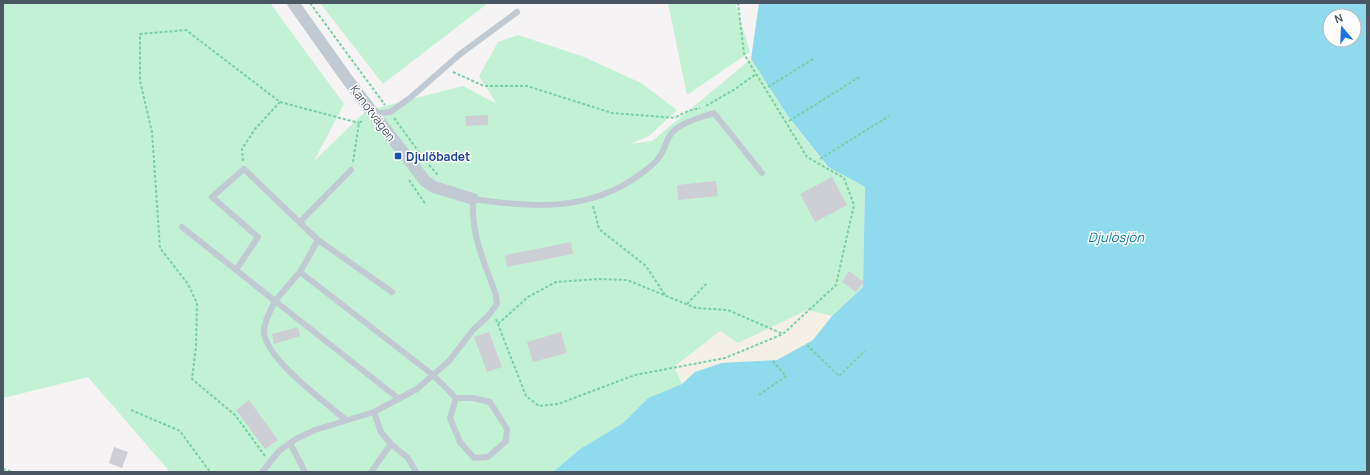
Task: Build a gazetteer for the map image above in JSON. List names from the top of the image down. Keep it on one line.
{"streets":{"street":["Kanotvägen"]},"water":["Djulösjön"],"places":{"transit":["Djulöbadet"]},"north":"top"}
